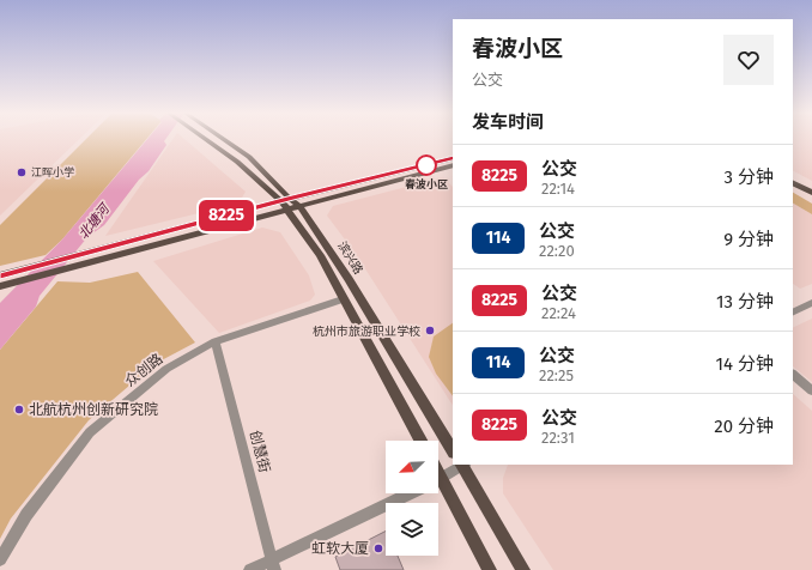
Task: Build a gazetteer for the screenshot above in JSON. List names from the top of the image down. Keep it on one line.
{"streets":{"main road":["滨兴路"],"street":["众创路","创慧街"]},"crossings":[["滨兴路","众创路"],["众创路","创慧街"]],"water":["北塘河"],"places":["春波小区","江晖小学","杭州市旅游职业学校","北航杭州创新研究院","虹软大厦"],"lines":["bus line 8225"],"north":"bottom left","page":{"on_map":"8225","heading":[["春波小区","公交"],"发车时间"],"list":[{"mark":"8225","name":"公交","note":"22:14","value":"3 分钟"},{"mark":"114","name":"公交","note":"22:20","value":"9 分钟"},{"mark":"8225","name":"公交","note":"22:24","value":"13 分钟"},{"mark":"114","name":"公交","note":"22:25","value":"14 分钟"},{"mark":"8225","name":"公交","note":"22:31","value":"20 分钟"}]}}
